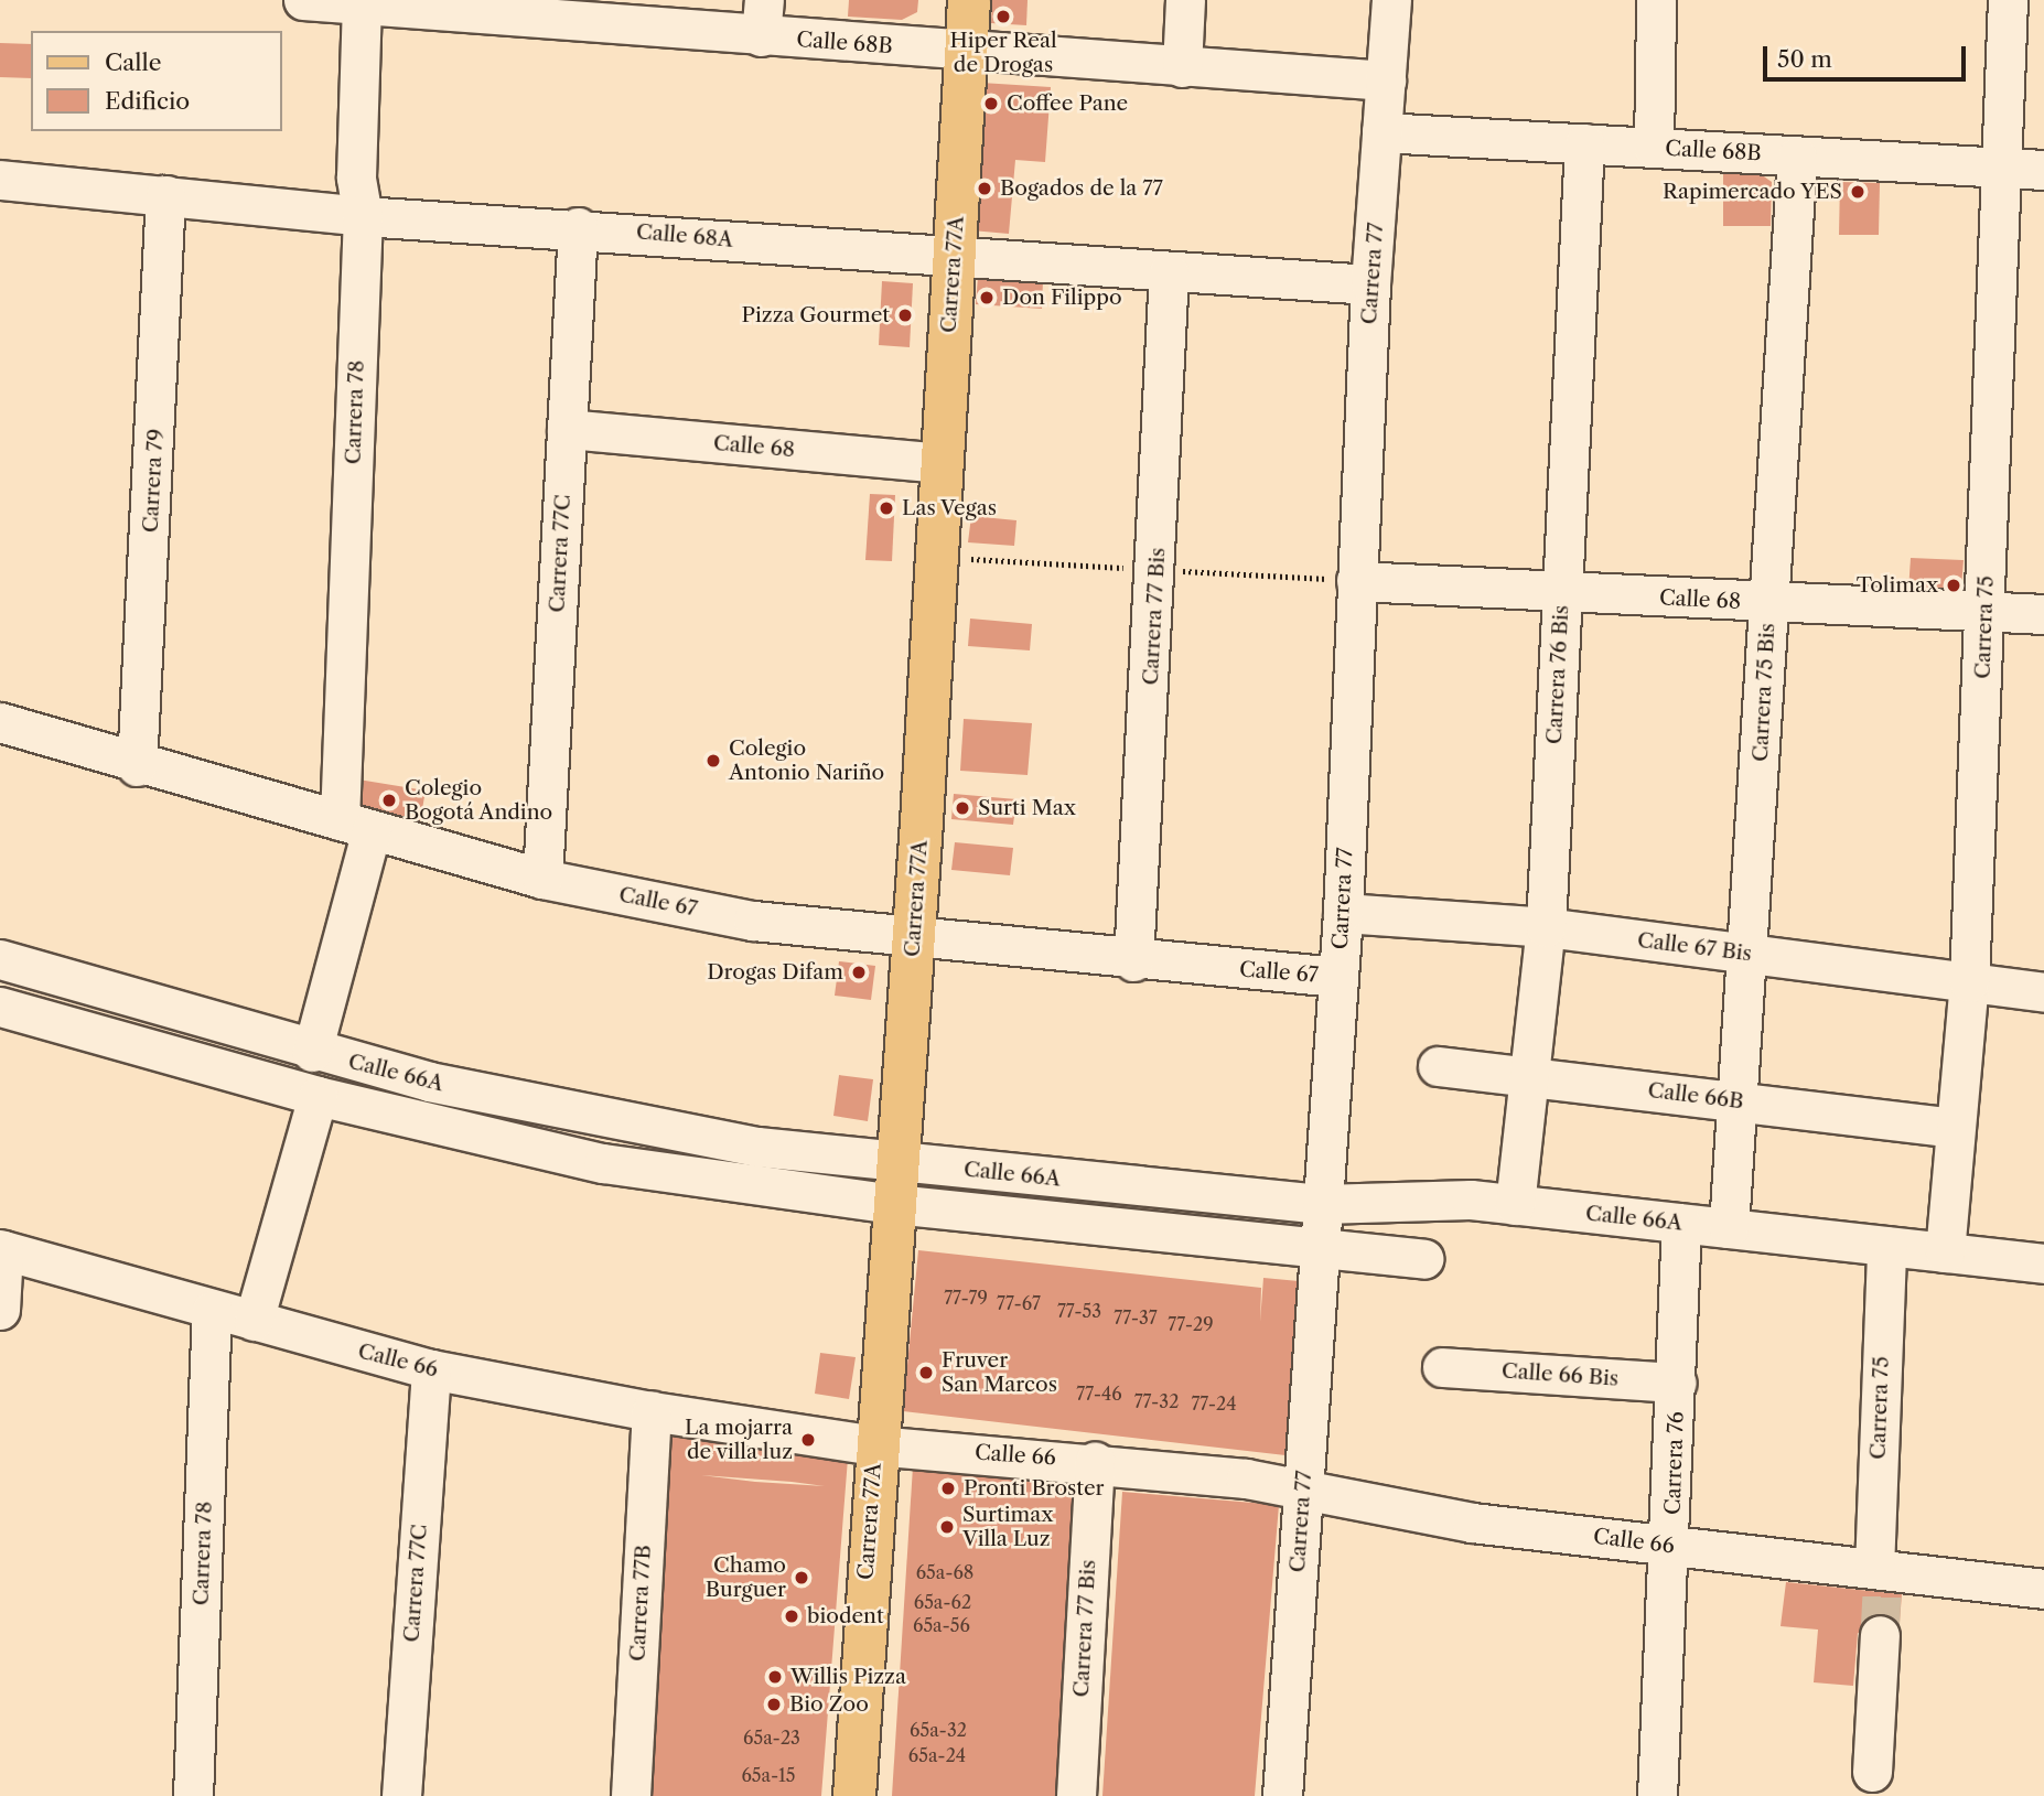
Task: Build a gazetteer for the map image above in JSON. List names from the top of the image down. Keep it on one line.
{"streets":{"main road":["Carrera 77A"],"street":["Calle 68B","Calle 68A","Carrera 77","Carrera 78","Calle 68","Carrera 79","Carrera 77C","Carrera 77 Bis","Carrera 75","Carrera 76 Bis","Carrera 75 Bis","Calle 67","Calle 67 Bis","Calle 66A","Calle 66B","Calle 66","Calle 66 Bis","Carrera 76","Carrera 77B"]},"crossings":[["Calle 68B","Carrera 77"],["Calle 68B","Carrera 77A"],["Calle 68B","Carrera 78"],["Calle 68B","Carrera 75"],["Calle 68B","Carrera 76 Bis"],["Calle 68B","Carrera 75 Bis"],["Calle 68A","Carrera 77"],["Calle 68A","Carrera 77A"],["Calle 68A","Carrera 78"],["Calle 68A","Carrera 79"],["Calle 68A","Carrera 77C"],["Calle 68A","Carrera 77 Bis"],["Carrera 77","Calle 68"],["Carrera 77","Calle 67"],["Carrera 77","Calle 67 Bis"],["Carrera 77","Calle 66A"],["Carrera 77","Calle 66"],["Carrera 77A","Calle 68"],["Carrera 77A","Calle 67"],["Carrera 77A","Calle 66A"],["Carrera 77A","Calle 66"],["Carrera 78","Calle 67"],["Carrera 78","Calle 66A"],["Carrera 78","Calle 66"],["Calle 68","Carrera 77C"],["Calle 68","Carrera 75"],["Calle 68","Carrera 76 Bis"],["Calle 68","Carrera 75 Bis"],["Carrera 79","Calle 67"],["Carrera 77C","Calle 67"],["Carrera 77C","Calle 66"],["Carrera 77 Bis","Calle 67"],["Carrera 77 Bis","Calle 66"],["Carrera 75","Calle 67 Bis"],["Carrera 75","Calle 66A"],["Carrera 75","Calle 66B"],["Carrera 75","Calle 66"],["Carrera 76 Bis","Calle 67 Bis"],["Carrera 76 Bis","Calle 66A"],["Carrera 76 Bis","Calle 66B"],["Carrera 75 Bis","Calle 67 Bis"],["Carrera 75 Bis","Calle 66A"],["Carrera 75 Bis","Calle 66B"],["Calle 66A","Carrera 76"],["Calle 66","Carrera 76"],["Calle 66","Carrera 77B"],["Calle 66 Bis","Carrera 76"]],"places":["Hiper Real de Drogas","Coffee Pane","Bogados de la 77","Rapimercado YES","Don Filippo","Pizza Gourmet","Las Vegas","Tolimax","Colegio Antonio Nariño","Colegio Bogotá Andino","Surti Max","Drogas Difam","Fruver San Marcos","La mojarra de villa luz","Pronti Broster","Surtimax Villa Luz","Chamo Burguer","biodent","Willis Pizza","Bio Zoo"],"house_numbers":["77-79","77-67","77-53","77-37","77-29","77-46","77-32","77-24","65a-68","65a-62","65a-56","65a-32","65a-23","65a-24","65a-15"],"legend":["Calle","Edificio"],"scale_bar":"50 m"}
